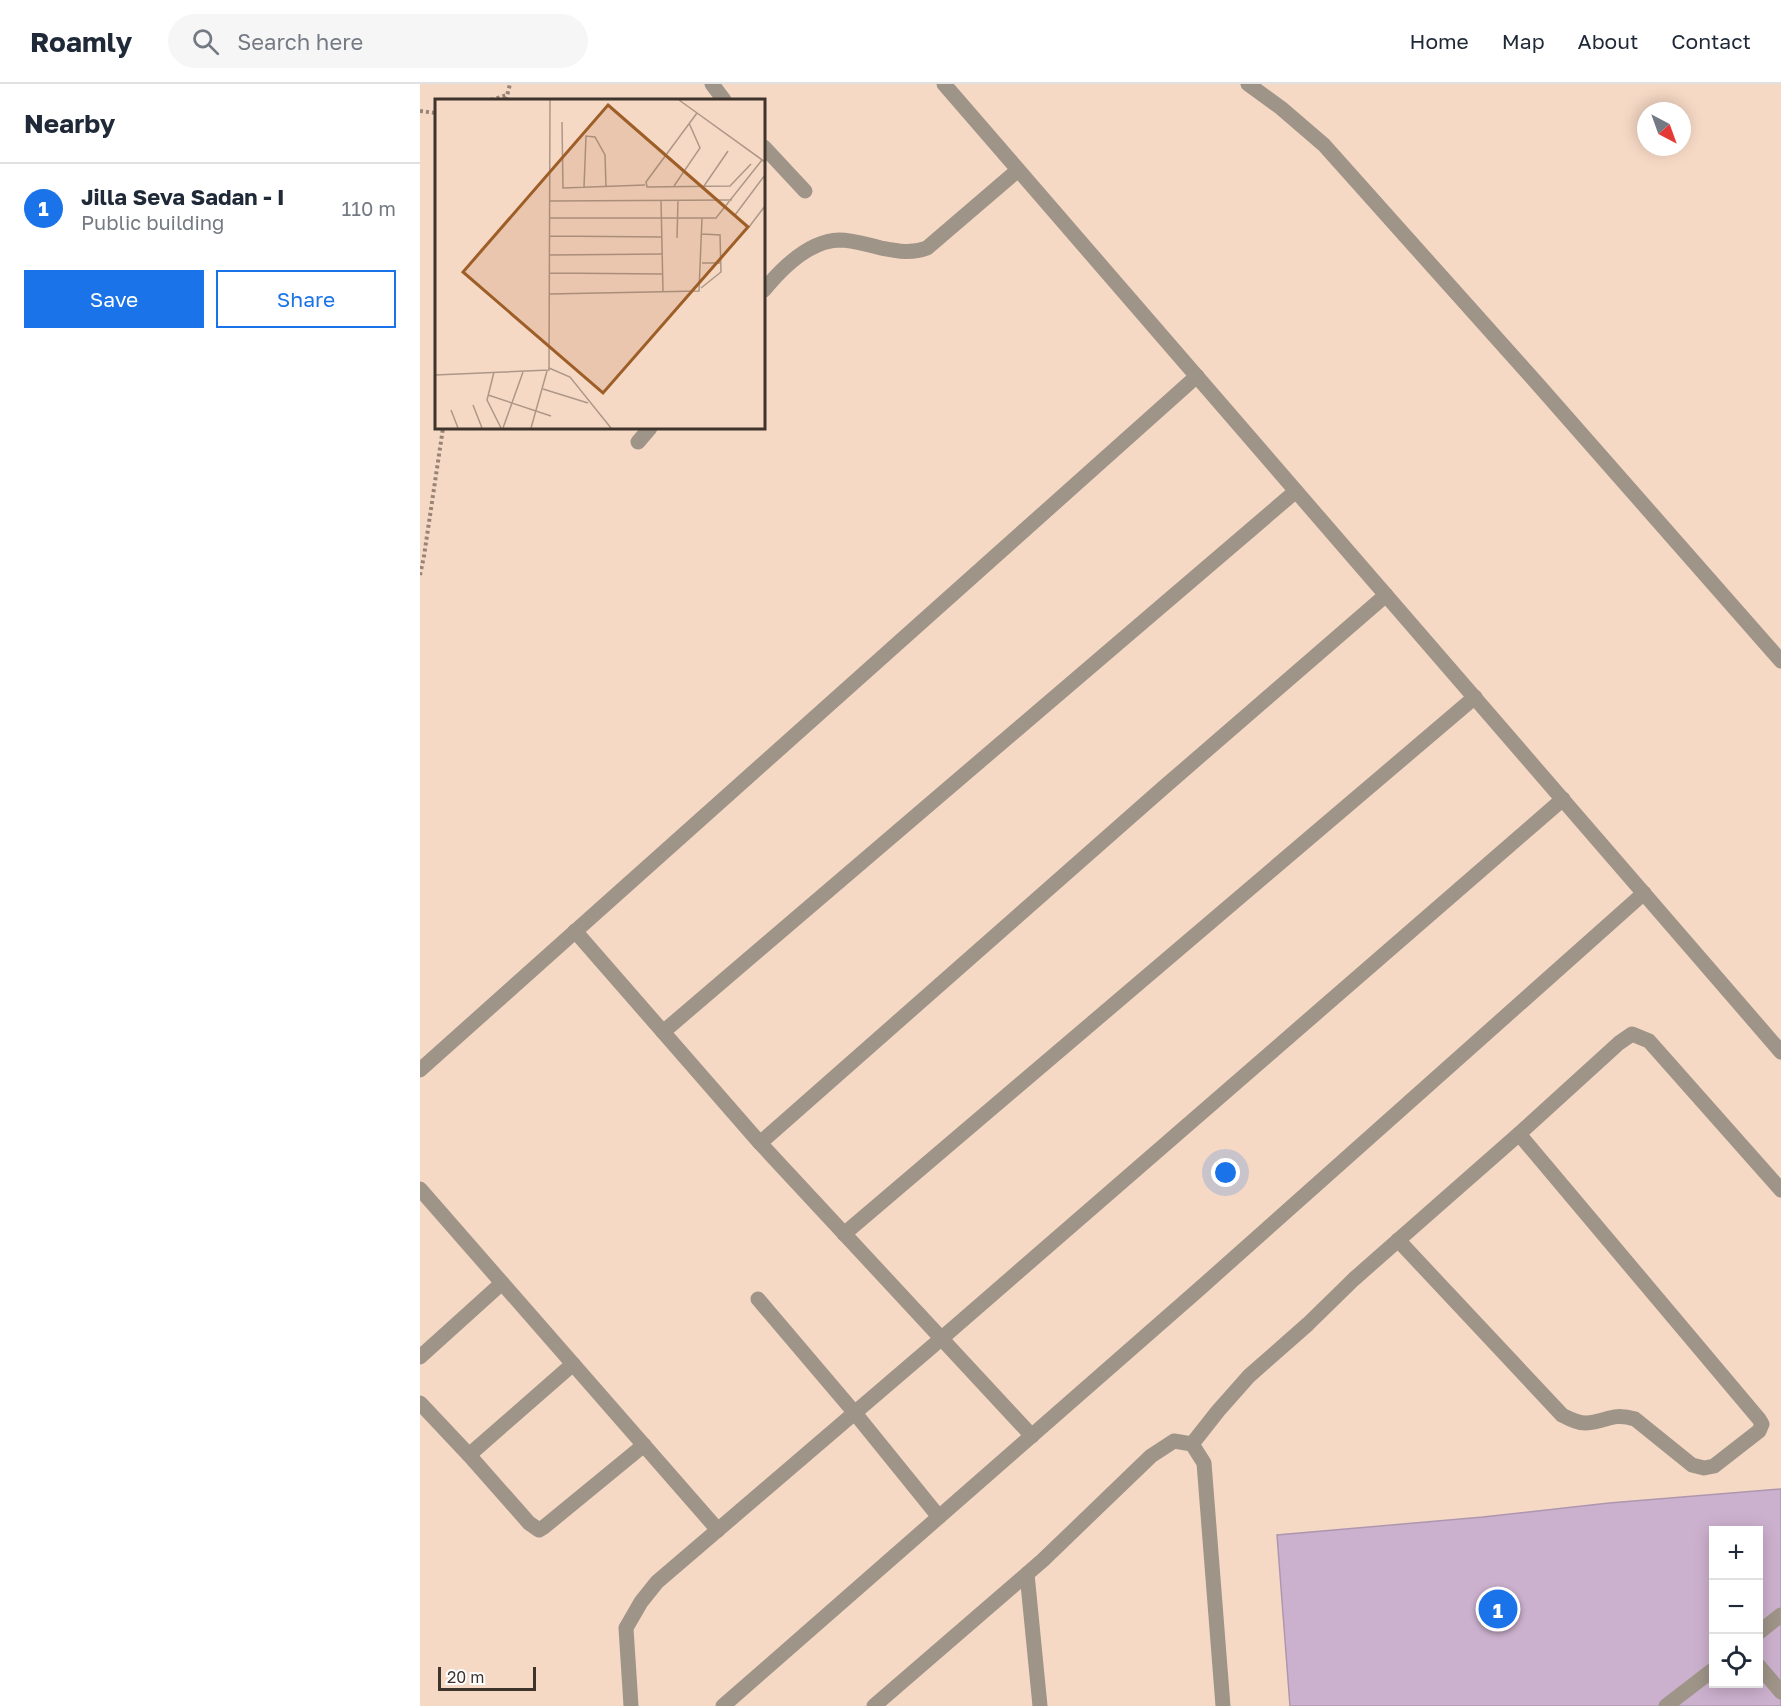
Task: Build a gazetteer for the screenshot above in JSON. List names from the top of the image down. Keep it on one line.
{"scale_bar":"20 m","north":"bottom right","page":{"header":"Roamly","search":"Search here","nav":["Home","Map","About","Contact"],"heading":"Nearby","list":[{"mark":"1","name":"Jilla Seva Sadan - I","note":"Public building","value":"110 m"}],"buttons":["Save","Share"],"map_buttons":["+","−"],"pins":"1","scale":"20 m"}}
